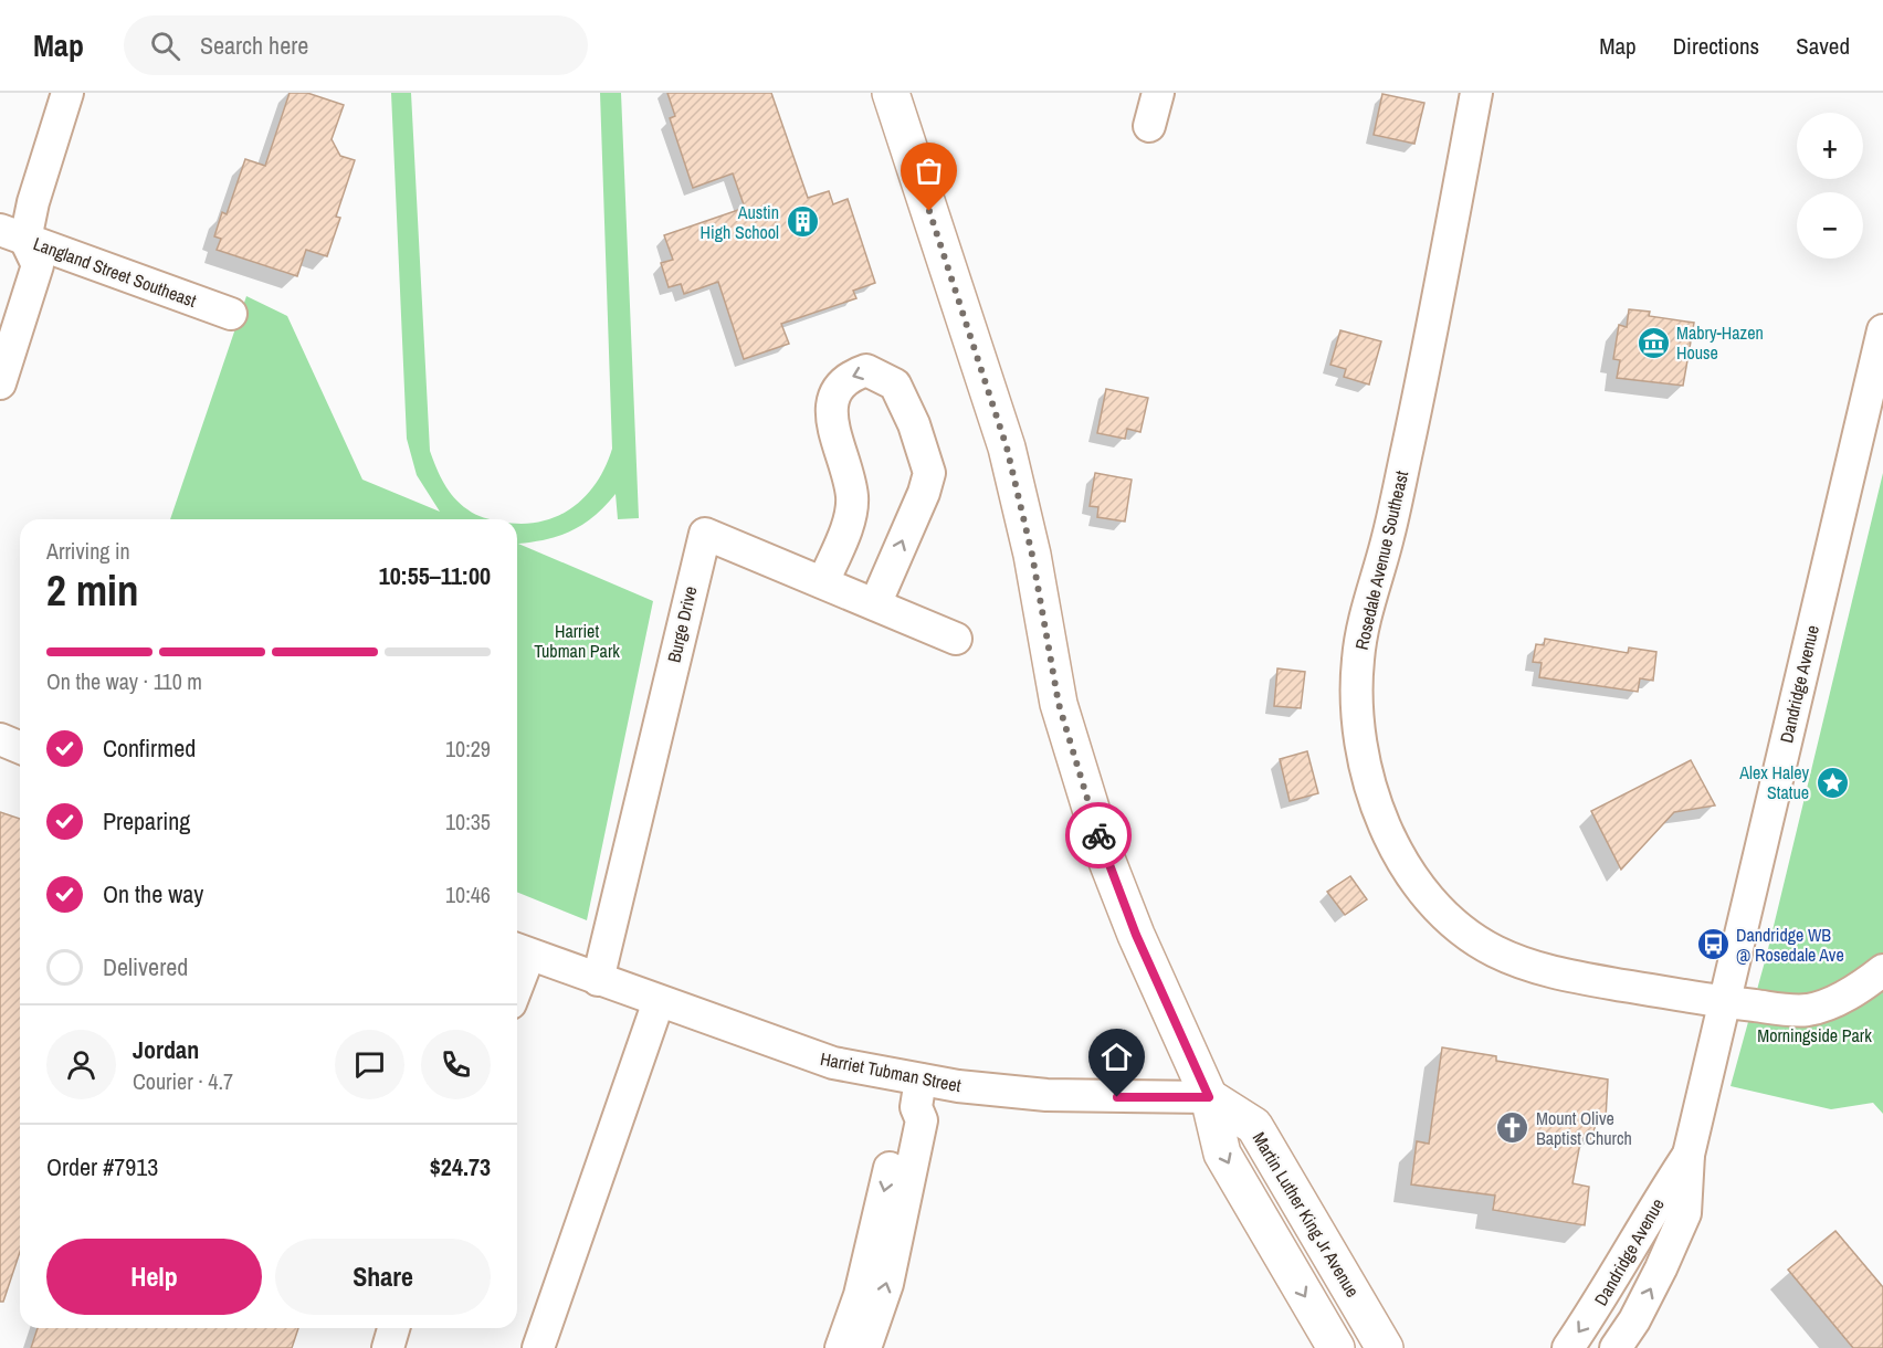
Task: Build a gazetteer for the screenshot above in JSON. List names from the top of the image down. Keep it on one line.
{"streets":{"main road":["Martin Luther King Jr Avenue"],"street":["Langland Street Southeast","Rosedale Avenue Southeast","Burge Drive","Dandridge Avenue","Harriet Tubman Street"]},"crossings":[["Rosedale Avenue Southeast","Dandridge Avenue"],["Burge Drive","Harriet Tubman Street"],["Harriet Tubman Street","Martin Luther King Jr Avenue"]],"parks":["Harriet Tubman Park","Morningside Park"],"places":{"building":["Austin High School"],"museum":["Mabry-Hazen House"],"place":["Alex Haley Statue"],"bus stop":["Dandridge WB @ Rosedale Ave"],"church":["Mount Olive Baptist Church"]},"page":{"header":"Map","search":"Search here","nav":["Map","Directions","Saved"],"map_buttons":["+","−"],"heading":["2 min","Arriving in","10:55–11:00"],"panel":["Jordan","Courier · 4.7","Order #7913","$24.73"],"bar":"On the way · 110 m","list":[["Confirmed","10:29"],["Preparing","10:35"],["On the way","10:46"],"Delivered"],"buttons":["Help","Share"]}}
